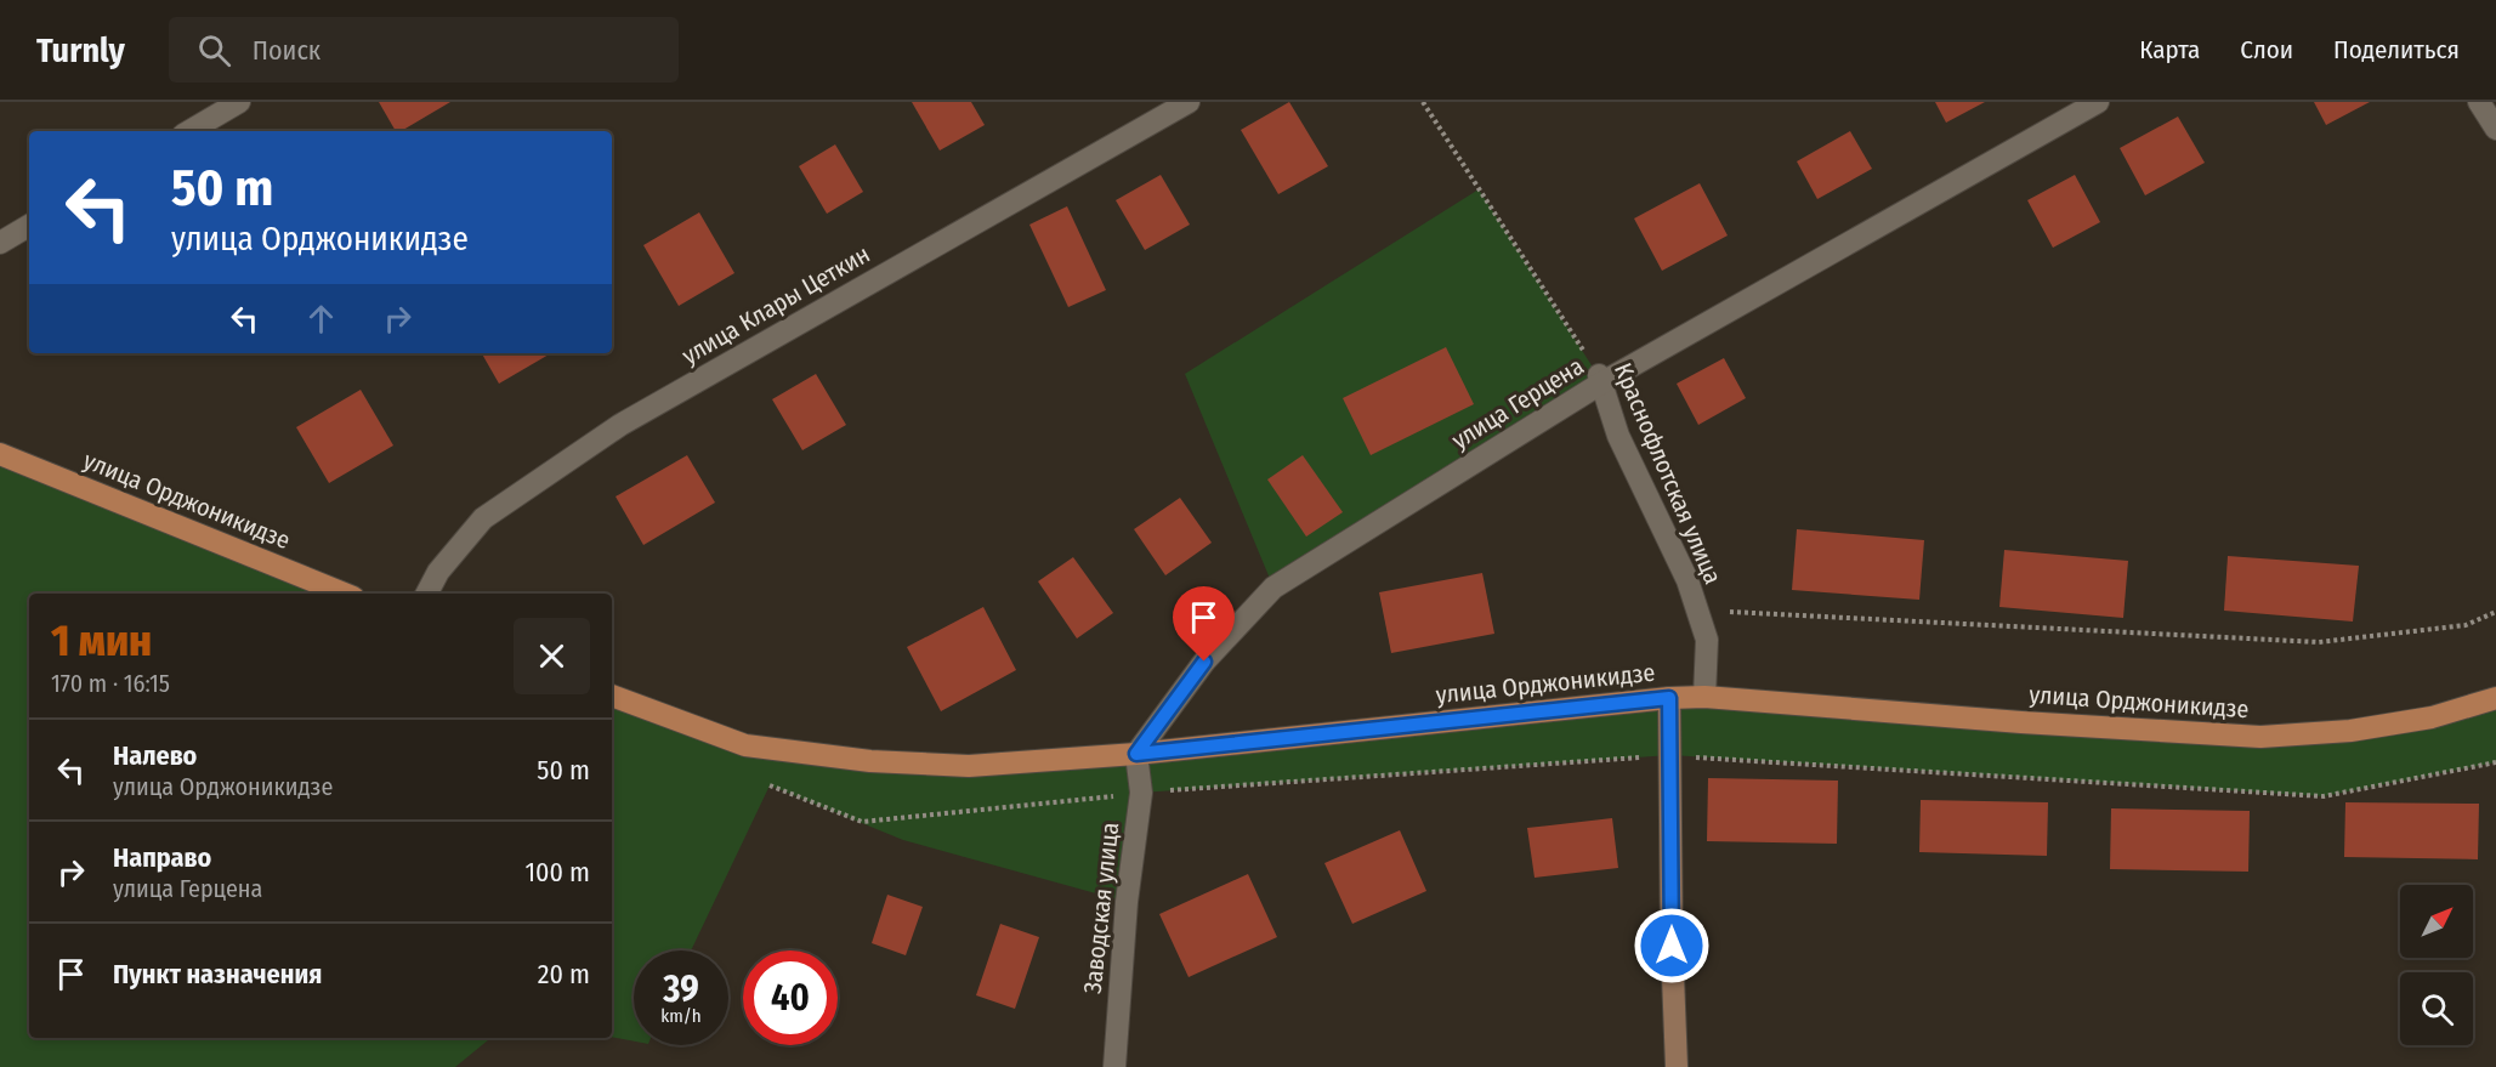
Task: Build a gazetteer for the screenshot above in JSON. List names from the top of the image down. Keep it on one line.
{"streets":{"main road":["улица Орджоникидзе"],"street":["улица Клары Цеткин","улица Герцена","Краснофлотская улица","Заводская улица"]},"crossings":[["улица Герцена","Краснофлотская улица"],["улица Герцена","улица Орджоникидзе"],["улица Герцена","Заводская улица"],["Краснофлотская улица","улица Орджоникидзе"],["улица Орджоникидзе","Заводская улица"]],"north":"top right","page":{"header":"Turnly","search":"Поиск","nav":["Карта","Слои","Поделиться"],"turn":["50 m","улица Орджоникидзе"],"heading":["1 мин","170 m · 16:15"],"list":[{"name":"Налево","note":"улица Орджоникидзе","value":"50 m"},{"name":"Направо","note":"улица Герцена","value":"100 m"},{"name":"Пункт назначения","value":"20 m"}],"speed":"39 km/h","limit":"40"}}
